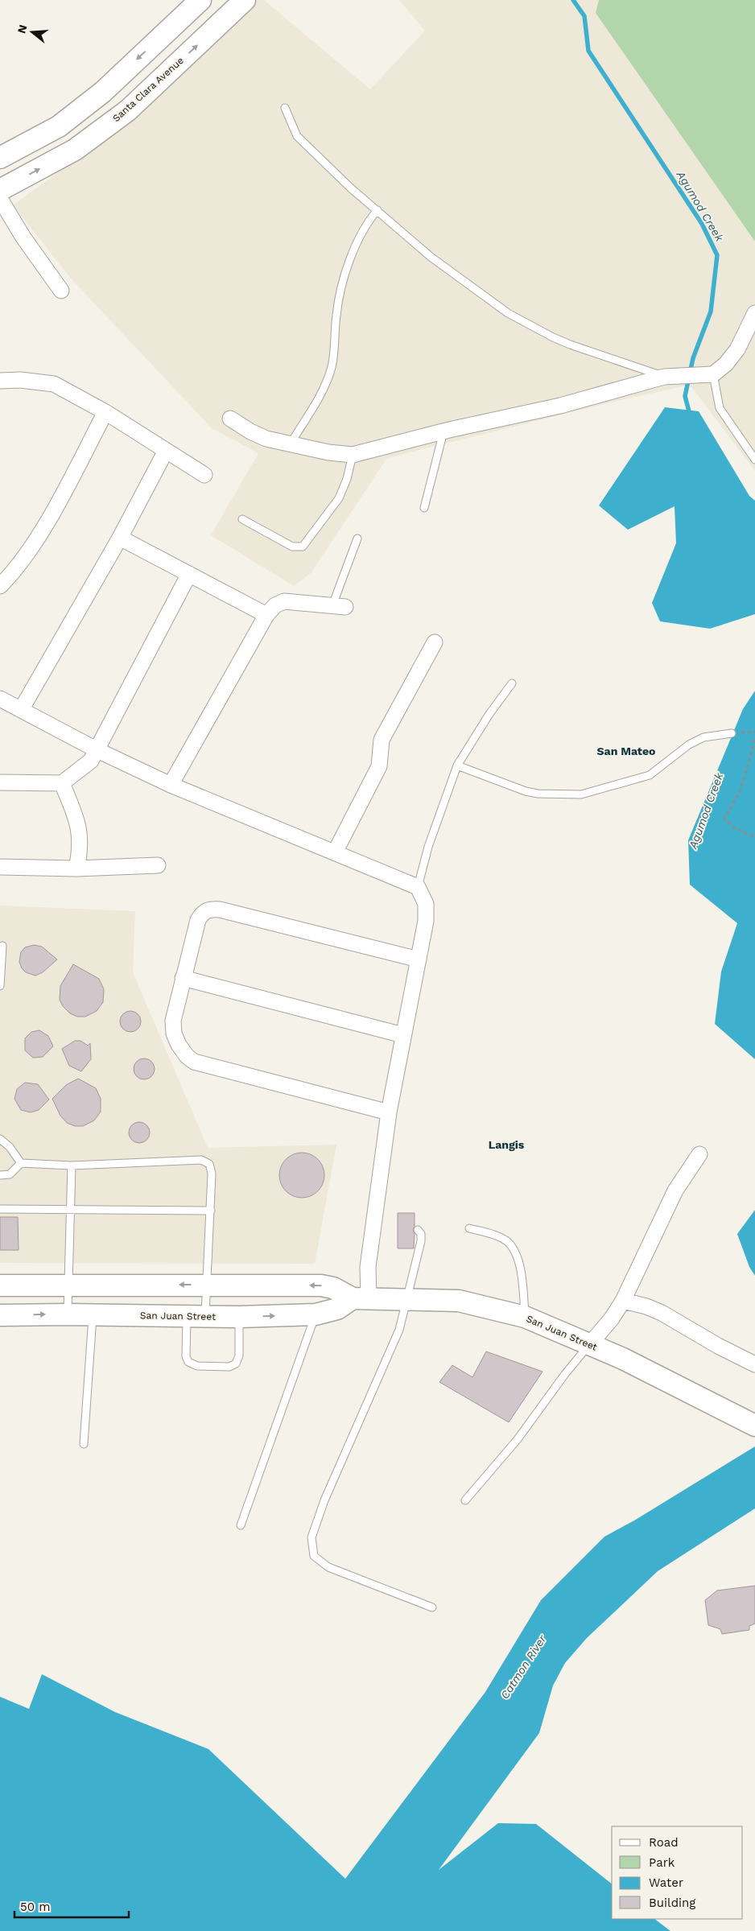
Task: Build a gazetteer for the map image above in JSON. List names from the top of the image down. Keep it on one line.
{"streets":{"main road":["Santa Clara Avenue","San Juan Street"]},"districts":["San Mateo","Langis"],"water":["Agumod Creek","Catmon River"],"legend":["Road","Park","Water","Building"],"scale_bar":"50 m","north":"left"}
